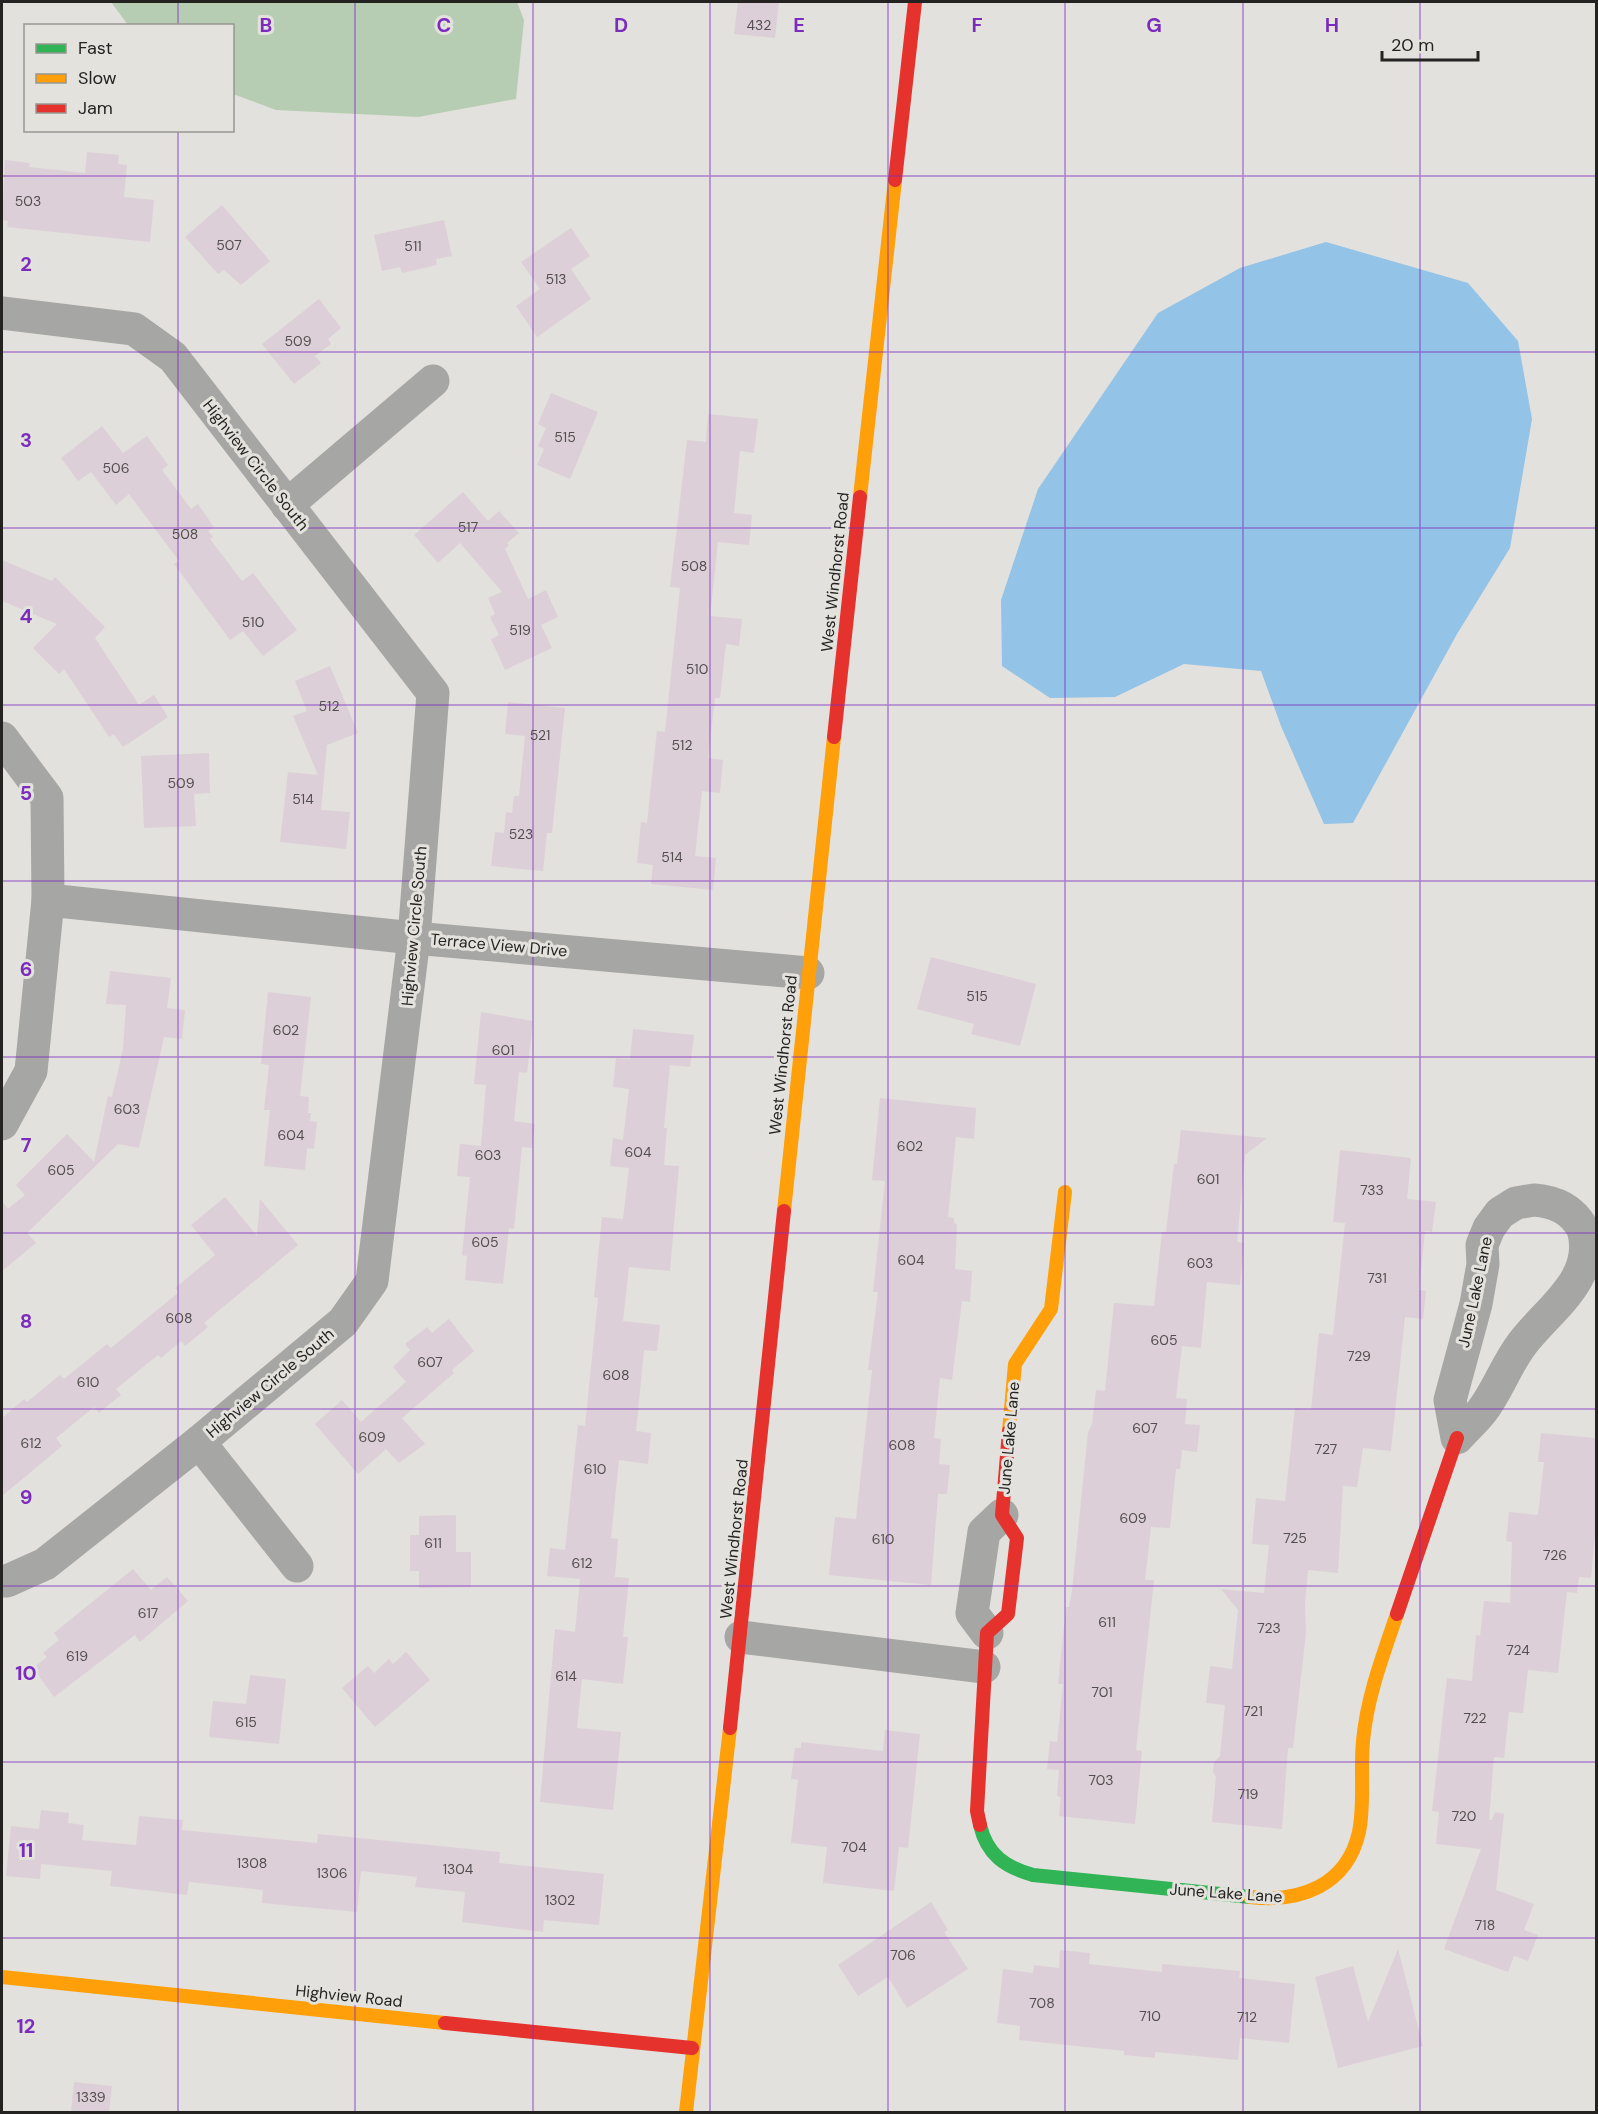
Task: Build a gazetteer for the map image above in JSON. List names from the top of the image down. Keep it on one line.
{"streets":{"street":["Highview Circle South","West Windhorst Road","Terrace View Drive","June Lake Lane","Highview Road"]},"crossings":[["Highview Circle South","Terrace View Drive"],["West Windhorst Road","Terrace View Drive"],["West Windhorst Road","Highview Road"]],"house_numbers":["432","503","507","511","513","509","515","506","517","508","508","510","519","510","512","521","512","509","514","523","514","515","602","601","603","604","602","604","603","605","601","733","605","604","603","731","608","605","729","607","608","610","607","609","612","608","727","610","609","725","610","611","726","612","617","611","723","724","619","614","701","721","722","615","703","719","720","704","1308","1304","1306","1302","718","706","708","710","712","1339"],"legend":["Fast","Slow","Jam"],"scale_bar":"20 m","grid":{"columns":["B","C","D","E","F","G","H"],"rows":["2","3","4","5","6","7","8","9","10","11","12"]}}
